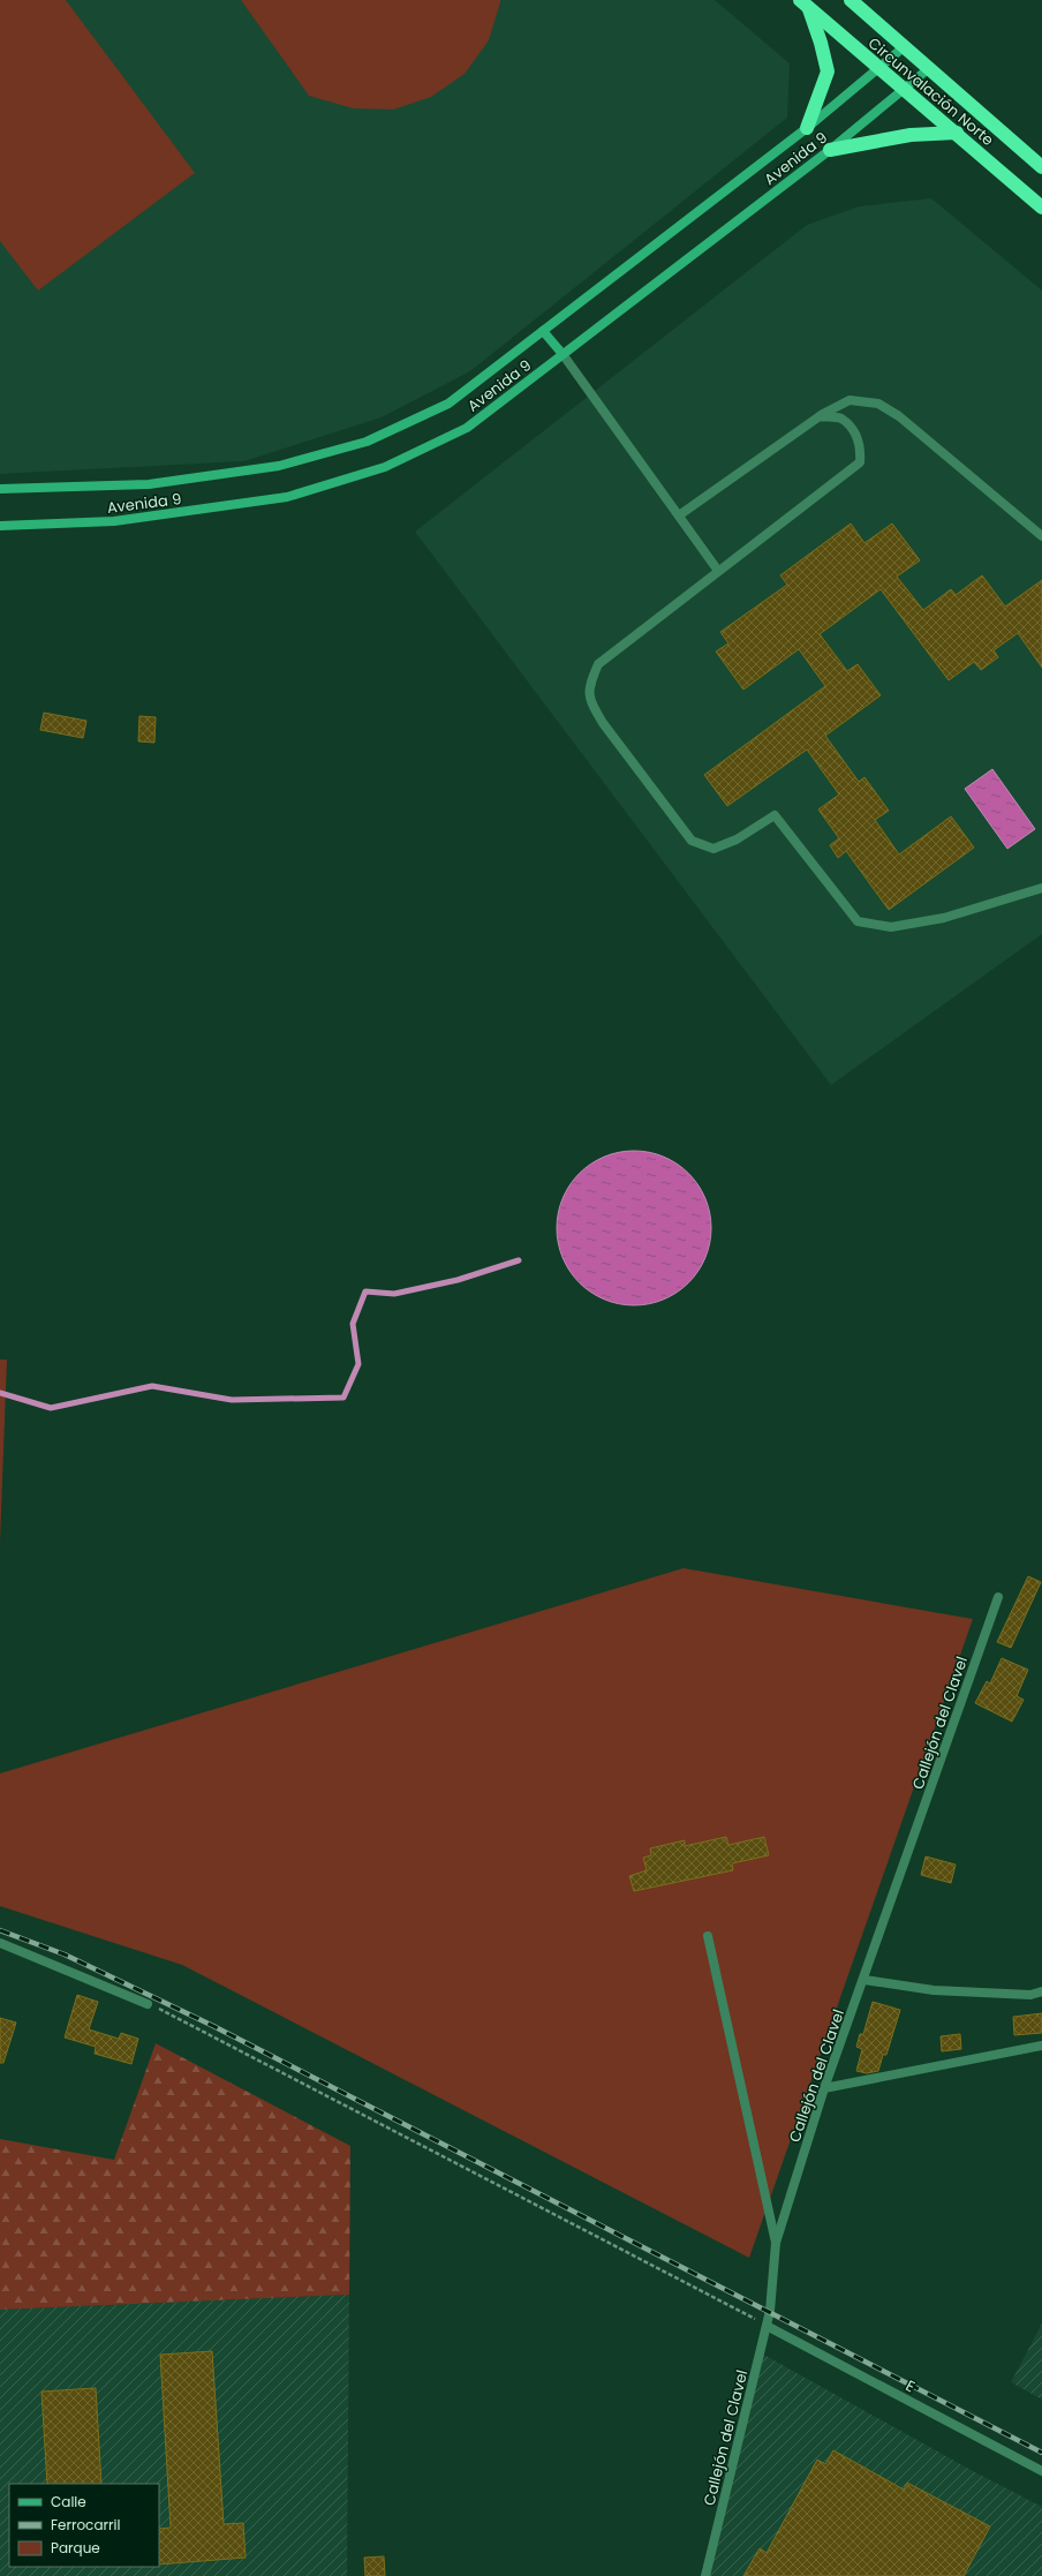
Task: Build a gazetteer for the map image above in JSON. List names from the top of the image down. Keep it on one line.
{"streets":{"highway":["Circunvalación Norte"],"street":["Avenida 9","Callejón del Clavel","E"]},"crossings":[["Circunvalación Norte","Avenida 9"],["Callejón del Clavel","E"]],"legend":["Calle","Ferrocarril","Parque"]}
